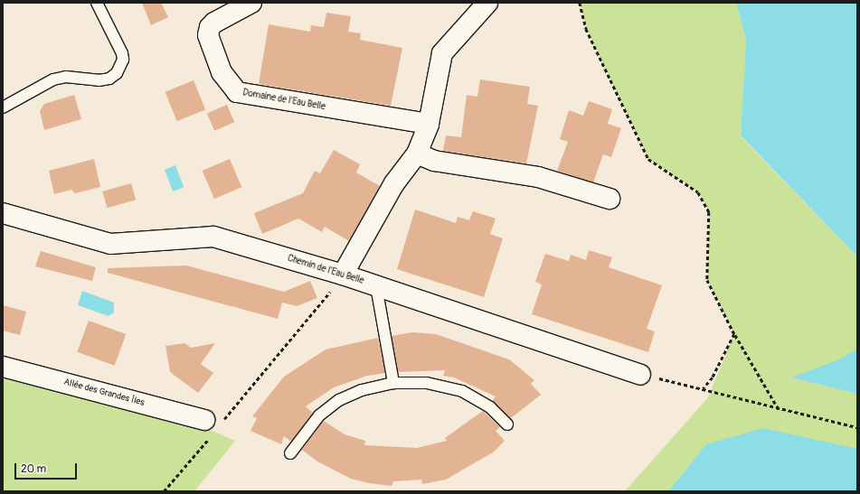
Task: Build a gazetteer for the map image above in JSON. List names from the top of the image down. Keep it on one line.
{"streets":{"street":["Domaine de l'Eau Belle","Chemin de l'Eau Belle","Allée des Grandes Îles"]},"scale_bar":"20 m"}
